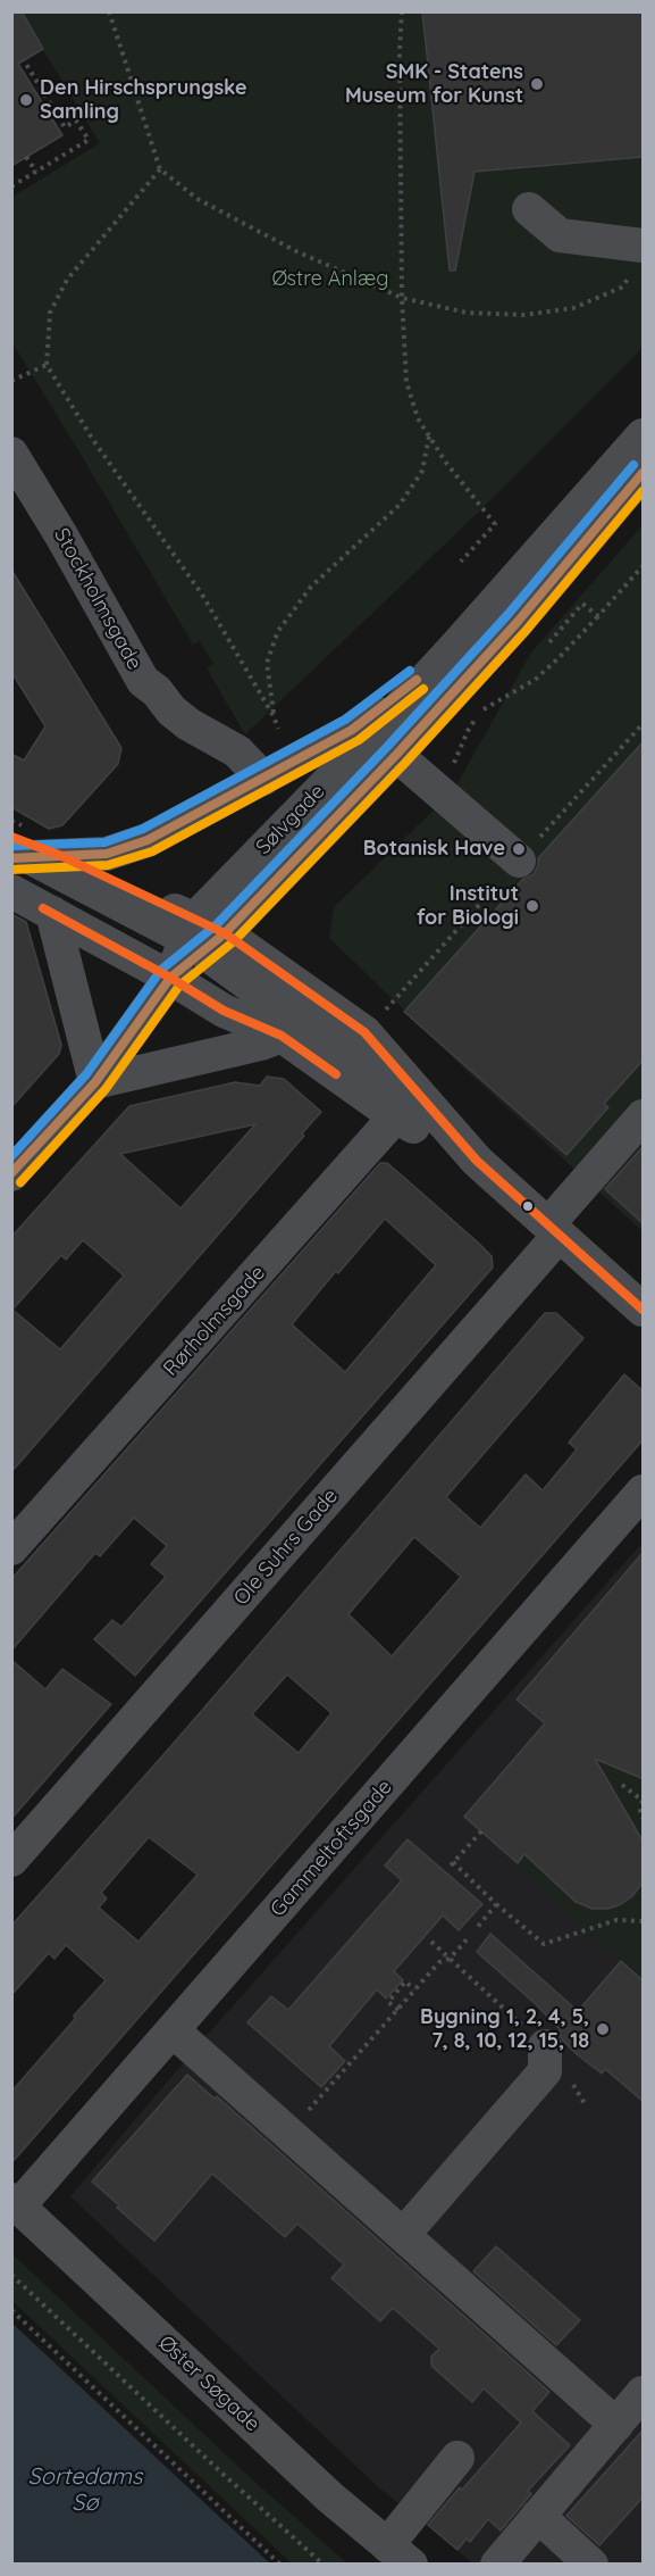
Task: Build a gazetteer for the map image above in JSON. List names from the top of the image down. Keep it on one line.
{"streets":{"street":["Stockholmsgade","Sølvgade","Rørholmsgade","Ole Suhrs Gade","Gammeltoftsgade","Øster Søgade"]},"crossings":[["Stockholmsgade","Sølvgade"],["Gammeltoftsgade","Øster Søgade"]],"water":["Sortedams Sø"],"parks":["Østre Anlæg"],"places":["SMK - Statens Museum for Kunst","Den Hirschsprungske Samling","Botanisk Have","Institut for Biologi","Bygning 1, 2, 4, 5, 7, 8, 10, 12, 15, 18"]}
